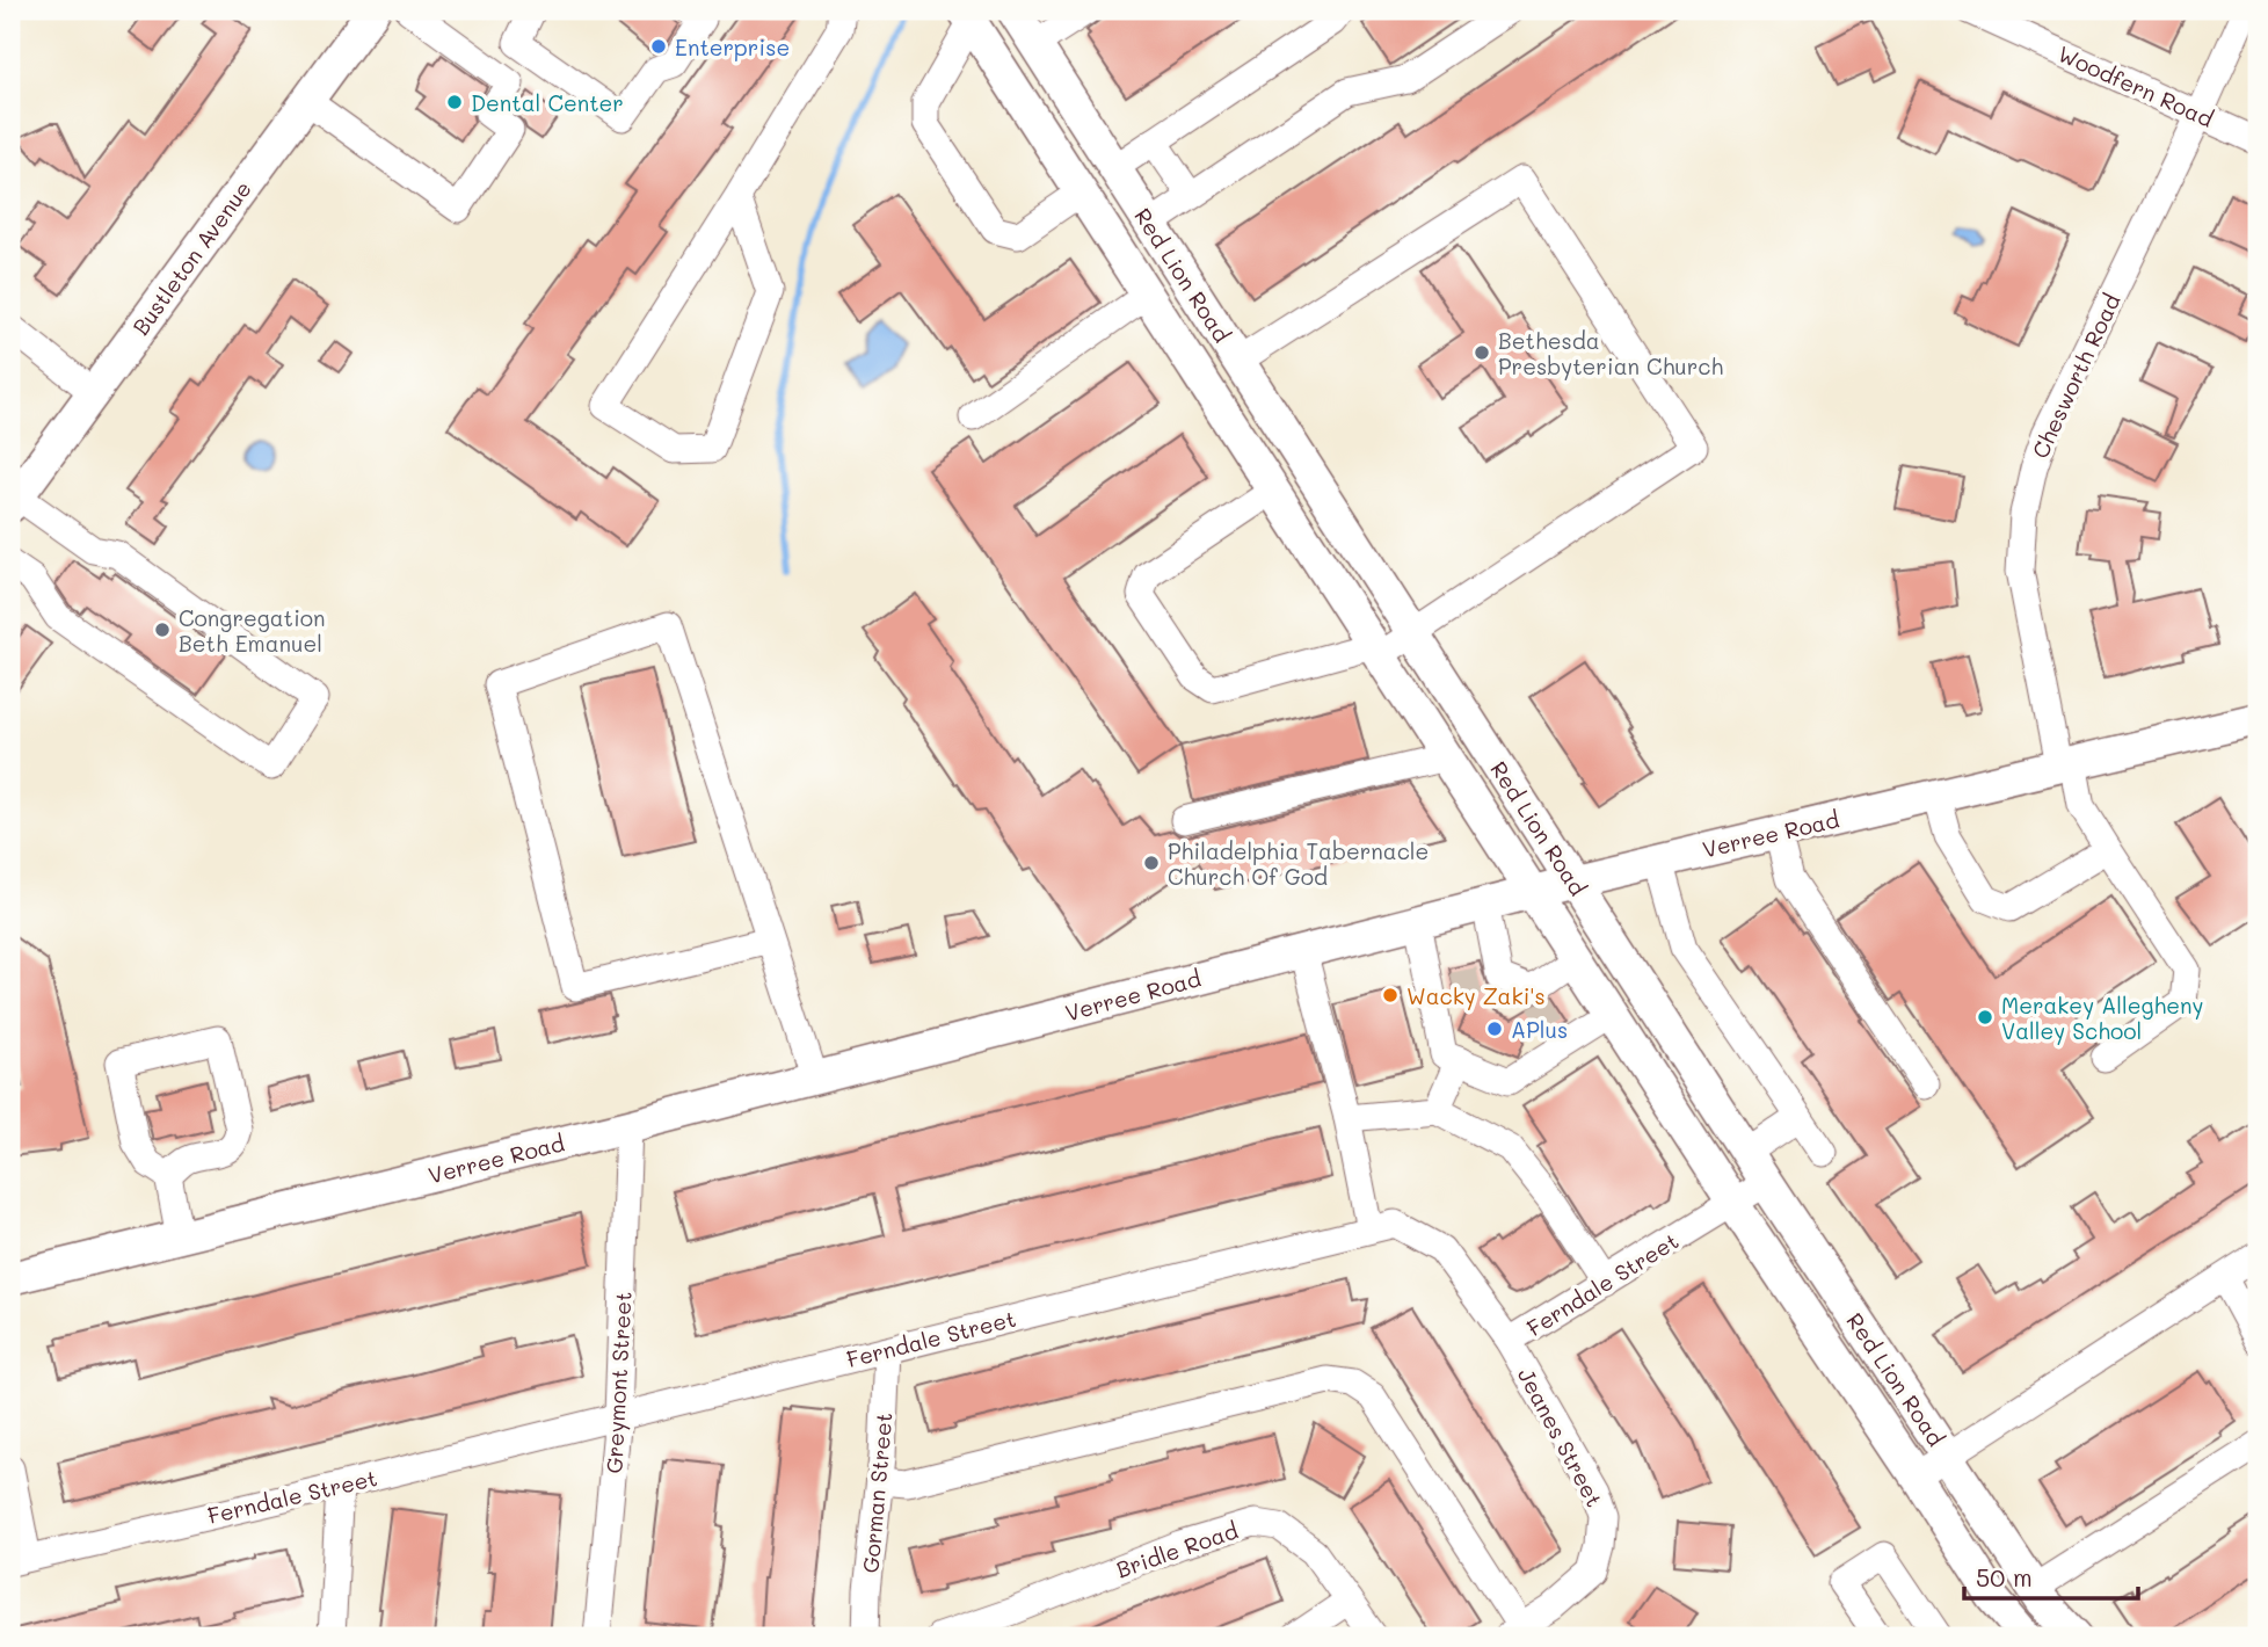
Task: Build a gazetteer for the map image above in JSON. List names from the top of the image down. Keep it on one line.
{"streets":{"main road":["Bustleton Avenue","Red Lion Road","Verree Road"],"street":["Woodfern Road","Chesworth Road","Ferndale Street","Greymont Street","Jeanes Street","Gorman Street","Bridle Road"]},"crossings":[["Woodfern Road","Chesworth Road"],["Red Lion Road","Verree Road"],["Red Lion Road","Ferndale Street"],["Chesworth Road","Verree Road"],["Verree Road","Greymont Street"],["Ferndale Street","Greymont Street"],["Ferndale Street","Jeanes Street"],["Ferndale Street","Gorman Street"]],"places":["Enterprise","Dental Center","Bethesda Presbyterian Church","Congregation Beth Emanuel","Philadelphia Tabernacle Church Of God","Wacky Zaki's","Merakey Allegheny Valley School","APlus"],"scale_bar":"50 m"}
